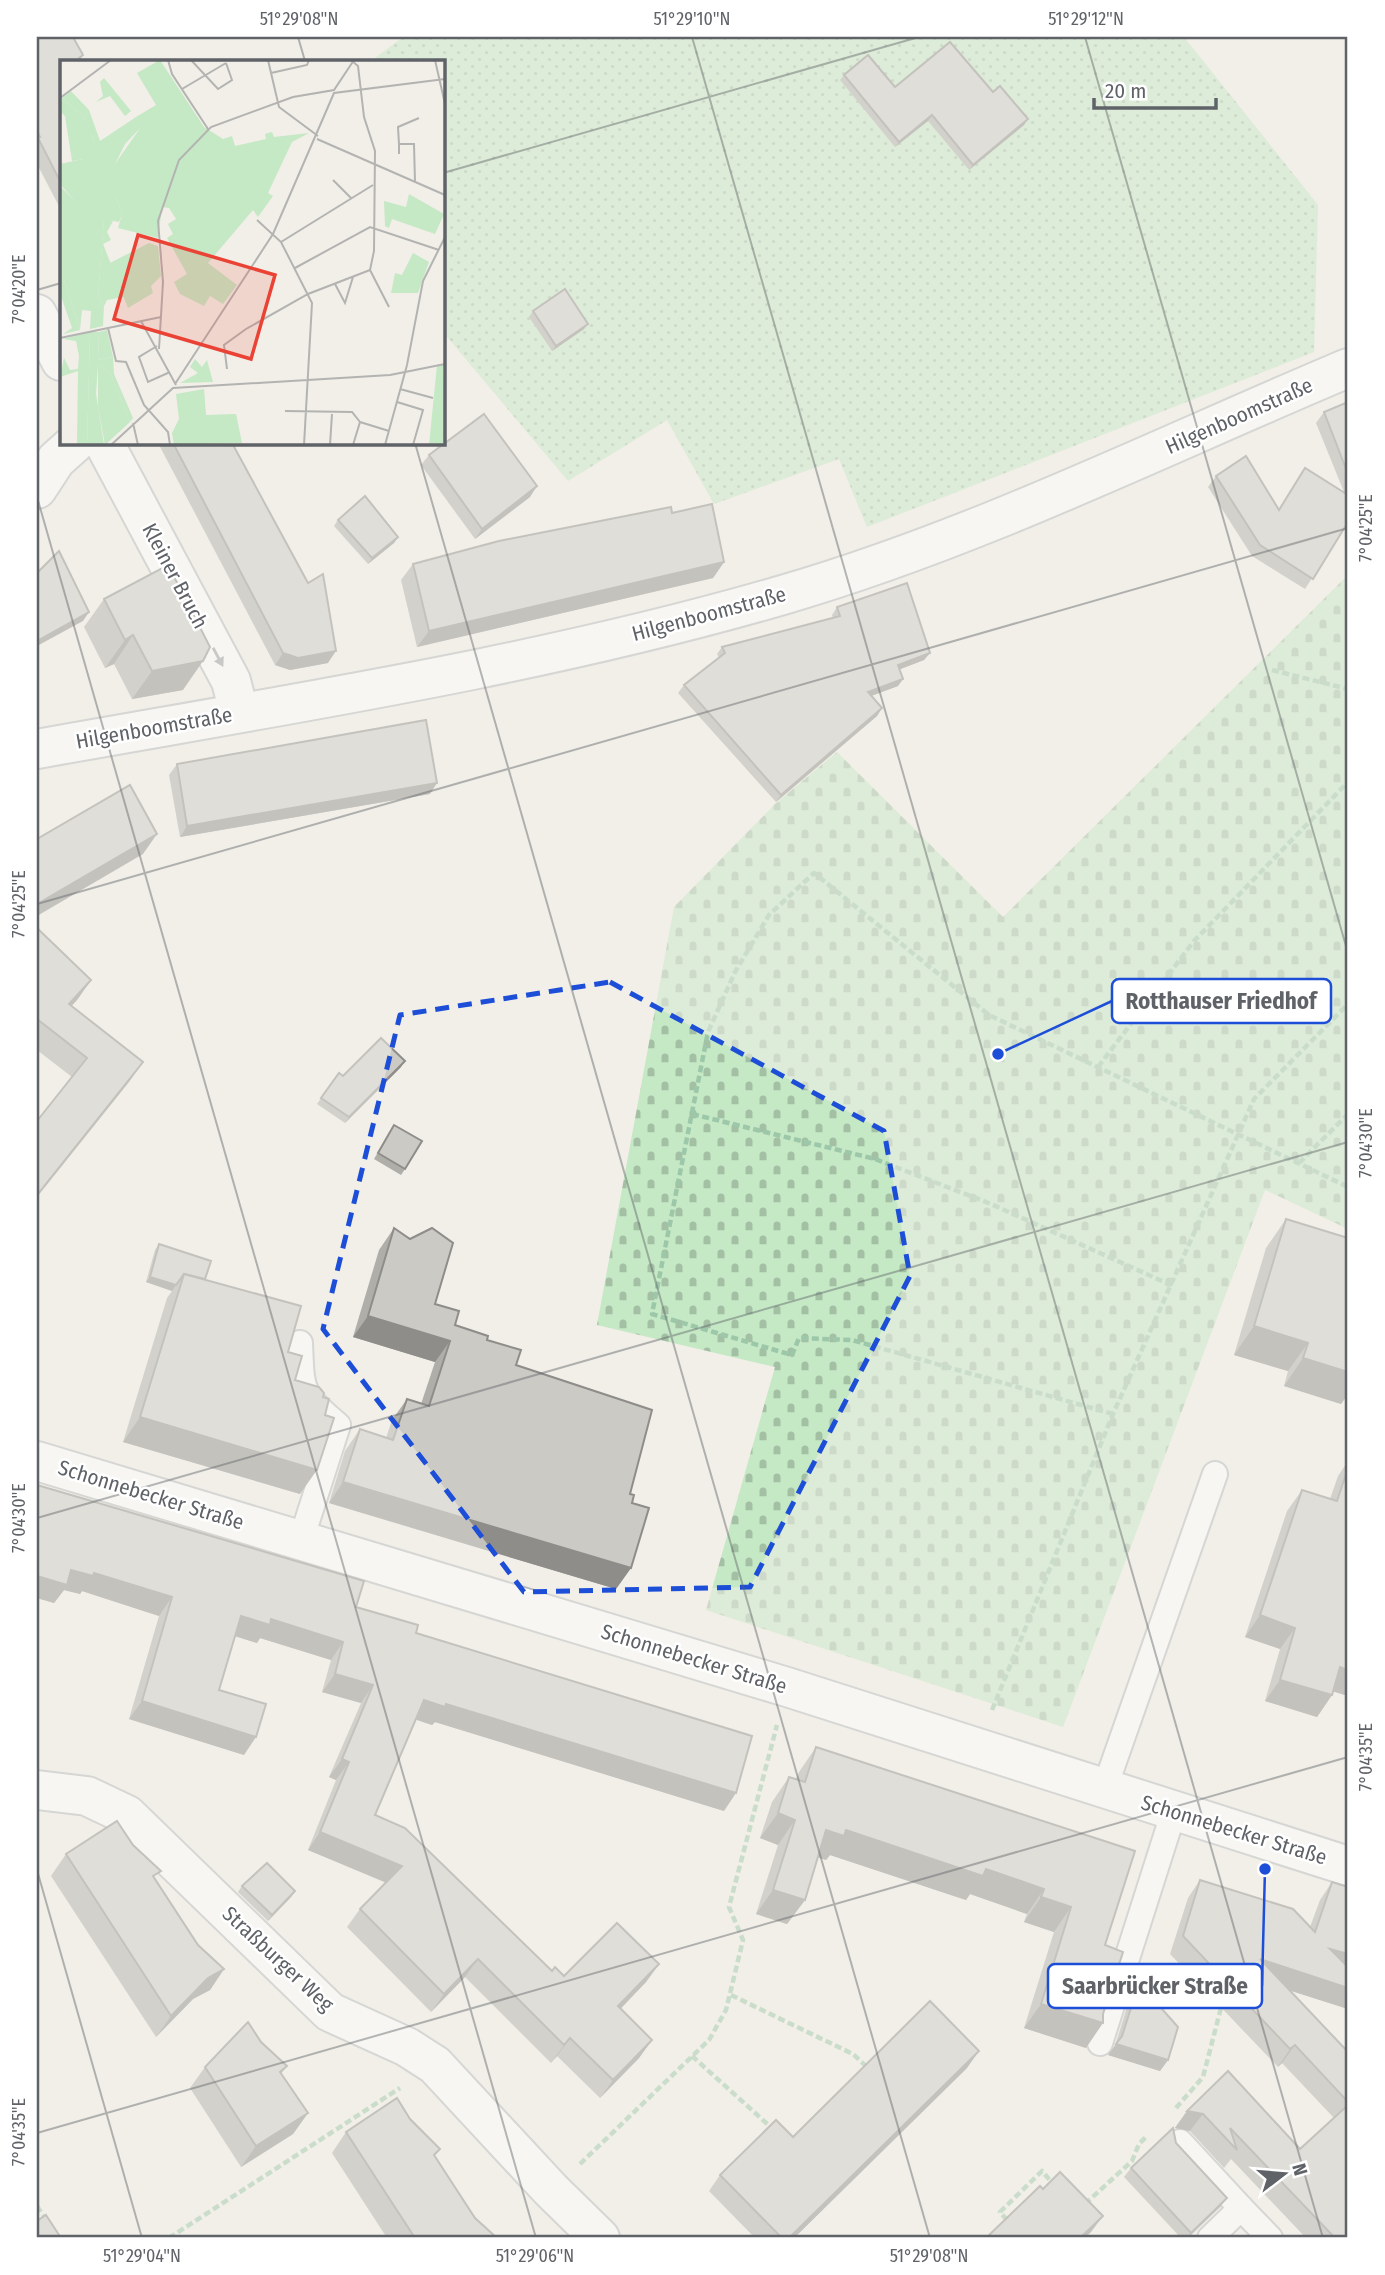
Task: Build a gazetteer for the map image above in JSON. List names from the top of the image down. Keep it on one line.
{"streets":{"street":["Hilgenboomstraße","Kleiner Bruch","Schonnebecker Straße","Straßburger Weg"]},"crossings":[["Hilgenboomstraße","Kleiner Bruch"]],"one_way":["Kleiner Bruch"],"places":["Rotthauser Friedhof","Saarbrücker Straße"],"scale_bar":"20 m","north":"right","coordinates":["51°29'08\"N","51°29'10\"N","51°29'12\"N","7°04'20\"E","7°04'25\"E","7°04'30\"E","7°04'35\"E","51°29'04\"N","51°29'06\"N"]}
